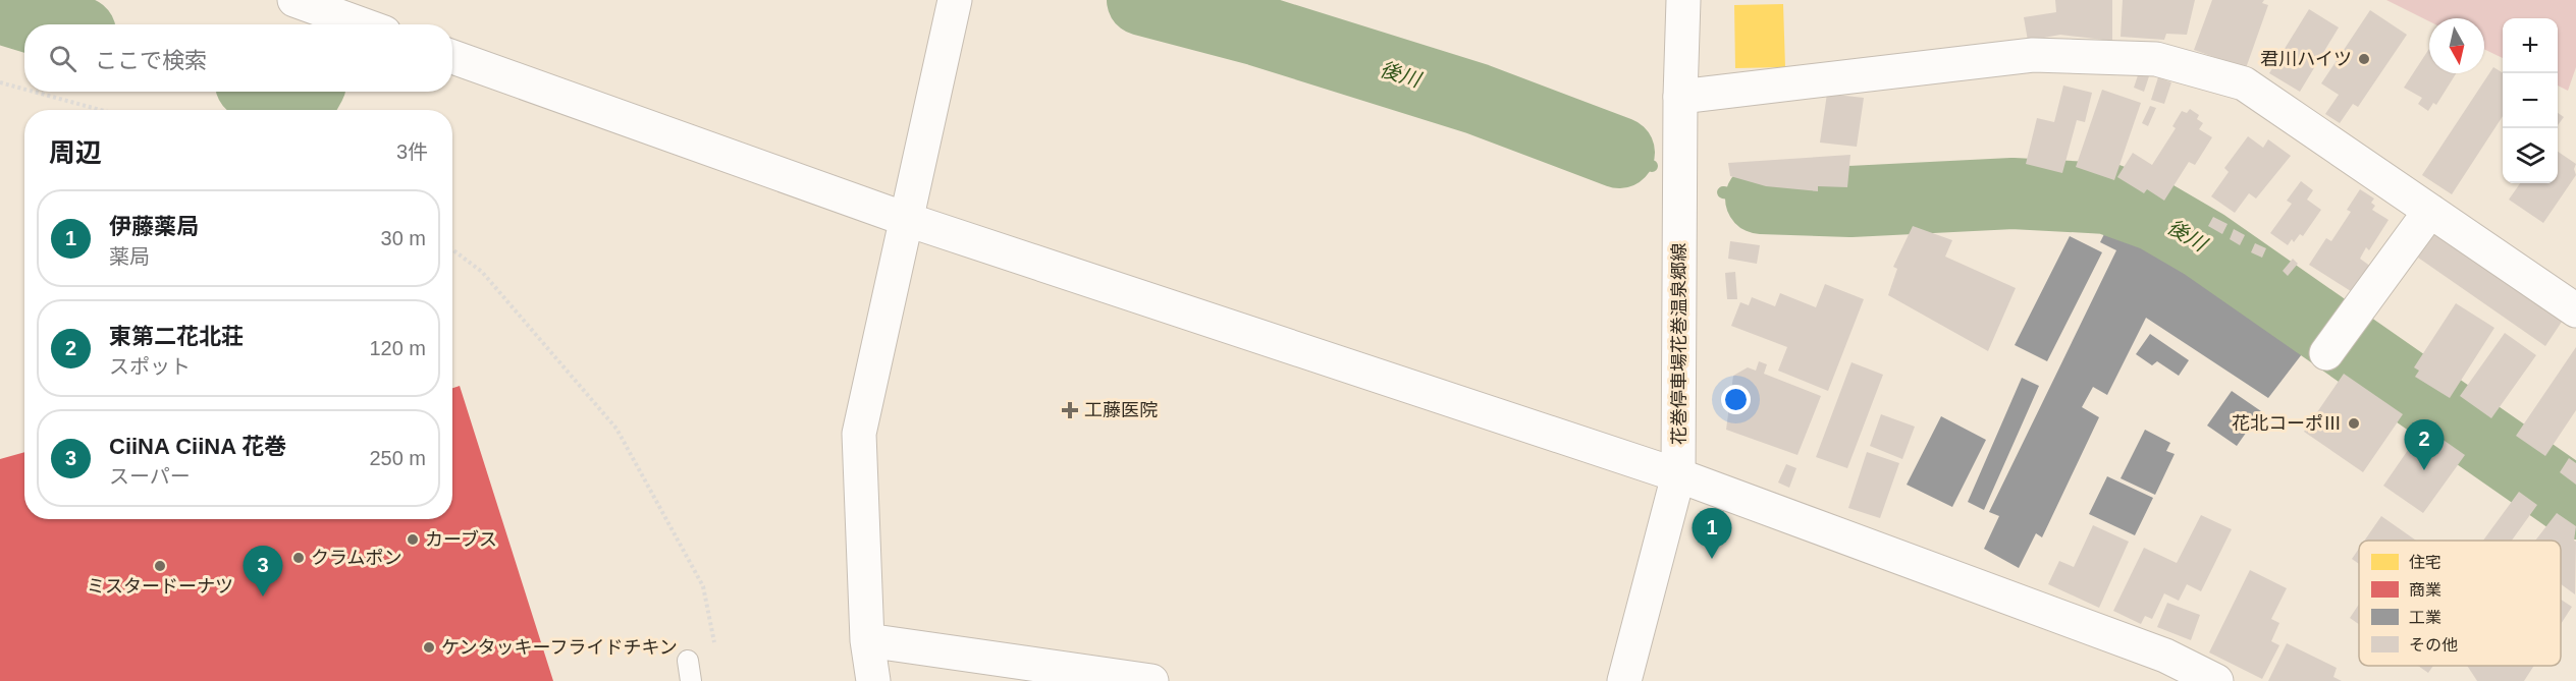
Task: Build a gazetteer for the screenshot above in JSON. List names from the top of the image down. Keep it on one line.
{"streets":{"street":["花巻停車場花巻温泉郷線"]},"water":["後川"],"places":{"other":["君川ハイツ","花北コーポⅢ","カーブス","クラムポン","ミスタードーナツ","ケンタッキーフライドチキン"],"health":["工藤医院"]},"legend":["住宅","商業","工業","その他"],"north":"bottom","page":{"map_buttons":["+","−"],"search":"ここで検索","heading":["周辺","3件"],"list":[{"mark":"1","name":"伊藤薬局","note":"薬局","value":"30 m"},{"mark":"2","name":"東第二花北荘","note":"スポット","value":"120 m"},{"mark":"3","name":"CiiNA CiiNA 花巻","note":"スーパー","value":"250 m"}],"pins":["2","1","3"]}}
